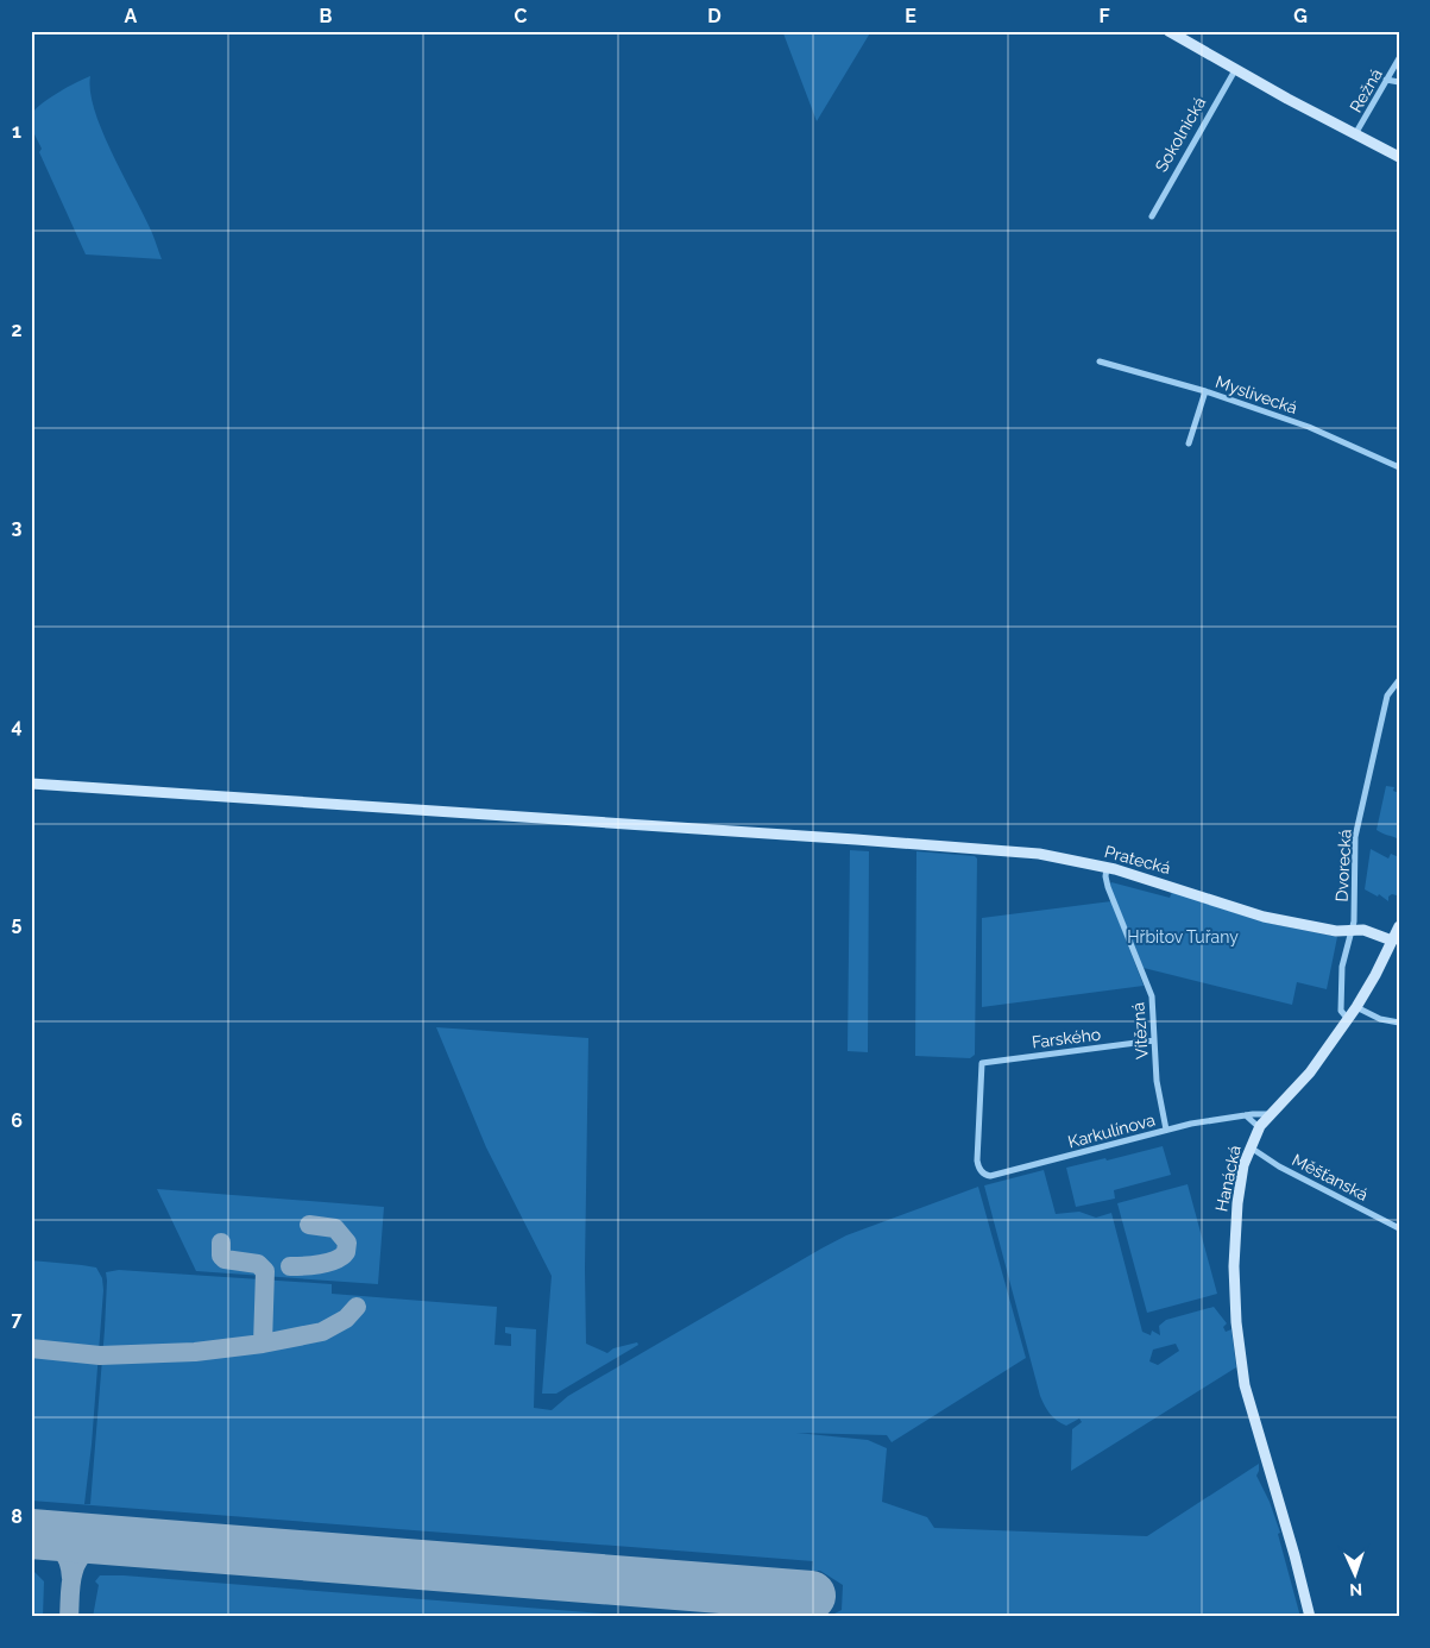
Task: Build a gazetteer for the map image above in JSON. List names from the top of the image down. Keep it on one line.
{"streets":{"main road":["Pratecká","Hanácká"],"street":["Režná","Sokolnická","Myslivecká","Dvorecká","Vítězná","Farského","Karkulínova","Měšťanská"]},"crossings":[["Pratecká","Dvorecká"],["Pratecká","Vítězná"],["Pratecká","Hanácká"],["Dvorecká","Hanácká"],["Vítězná","Farského"],["Vítězná","Karkulínova"],["Farského","Karkulínova"],["Karkulínova","Hanácká"],["Měšťanská","Hanácká"]],"parks":["Hřbitov Tuřany"],"north":"bottom","grid":{"columns":["A","B","C","D","E","F","G"],"rows":["1","2","3","4","5","6","7","8"]}}
